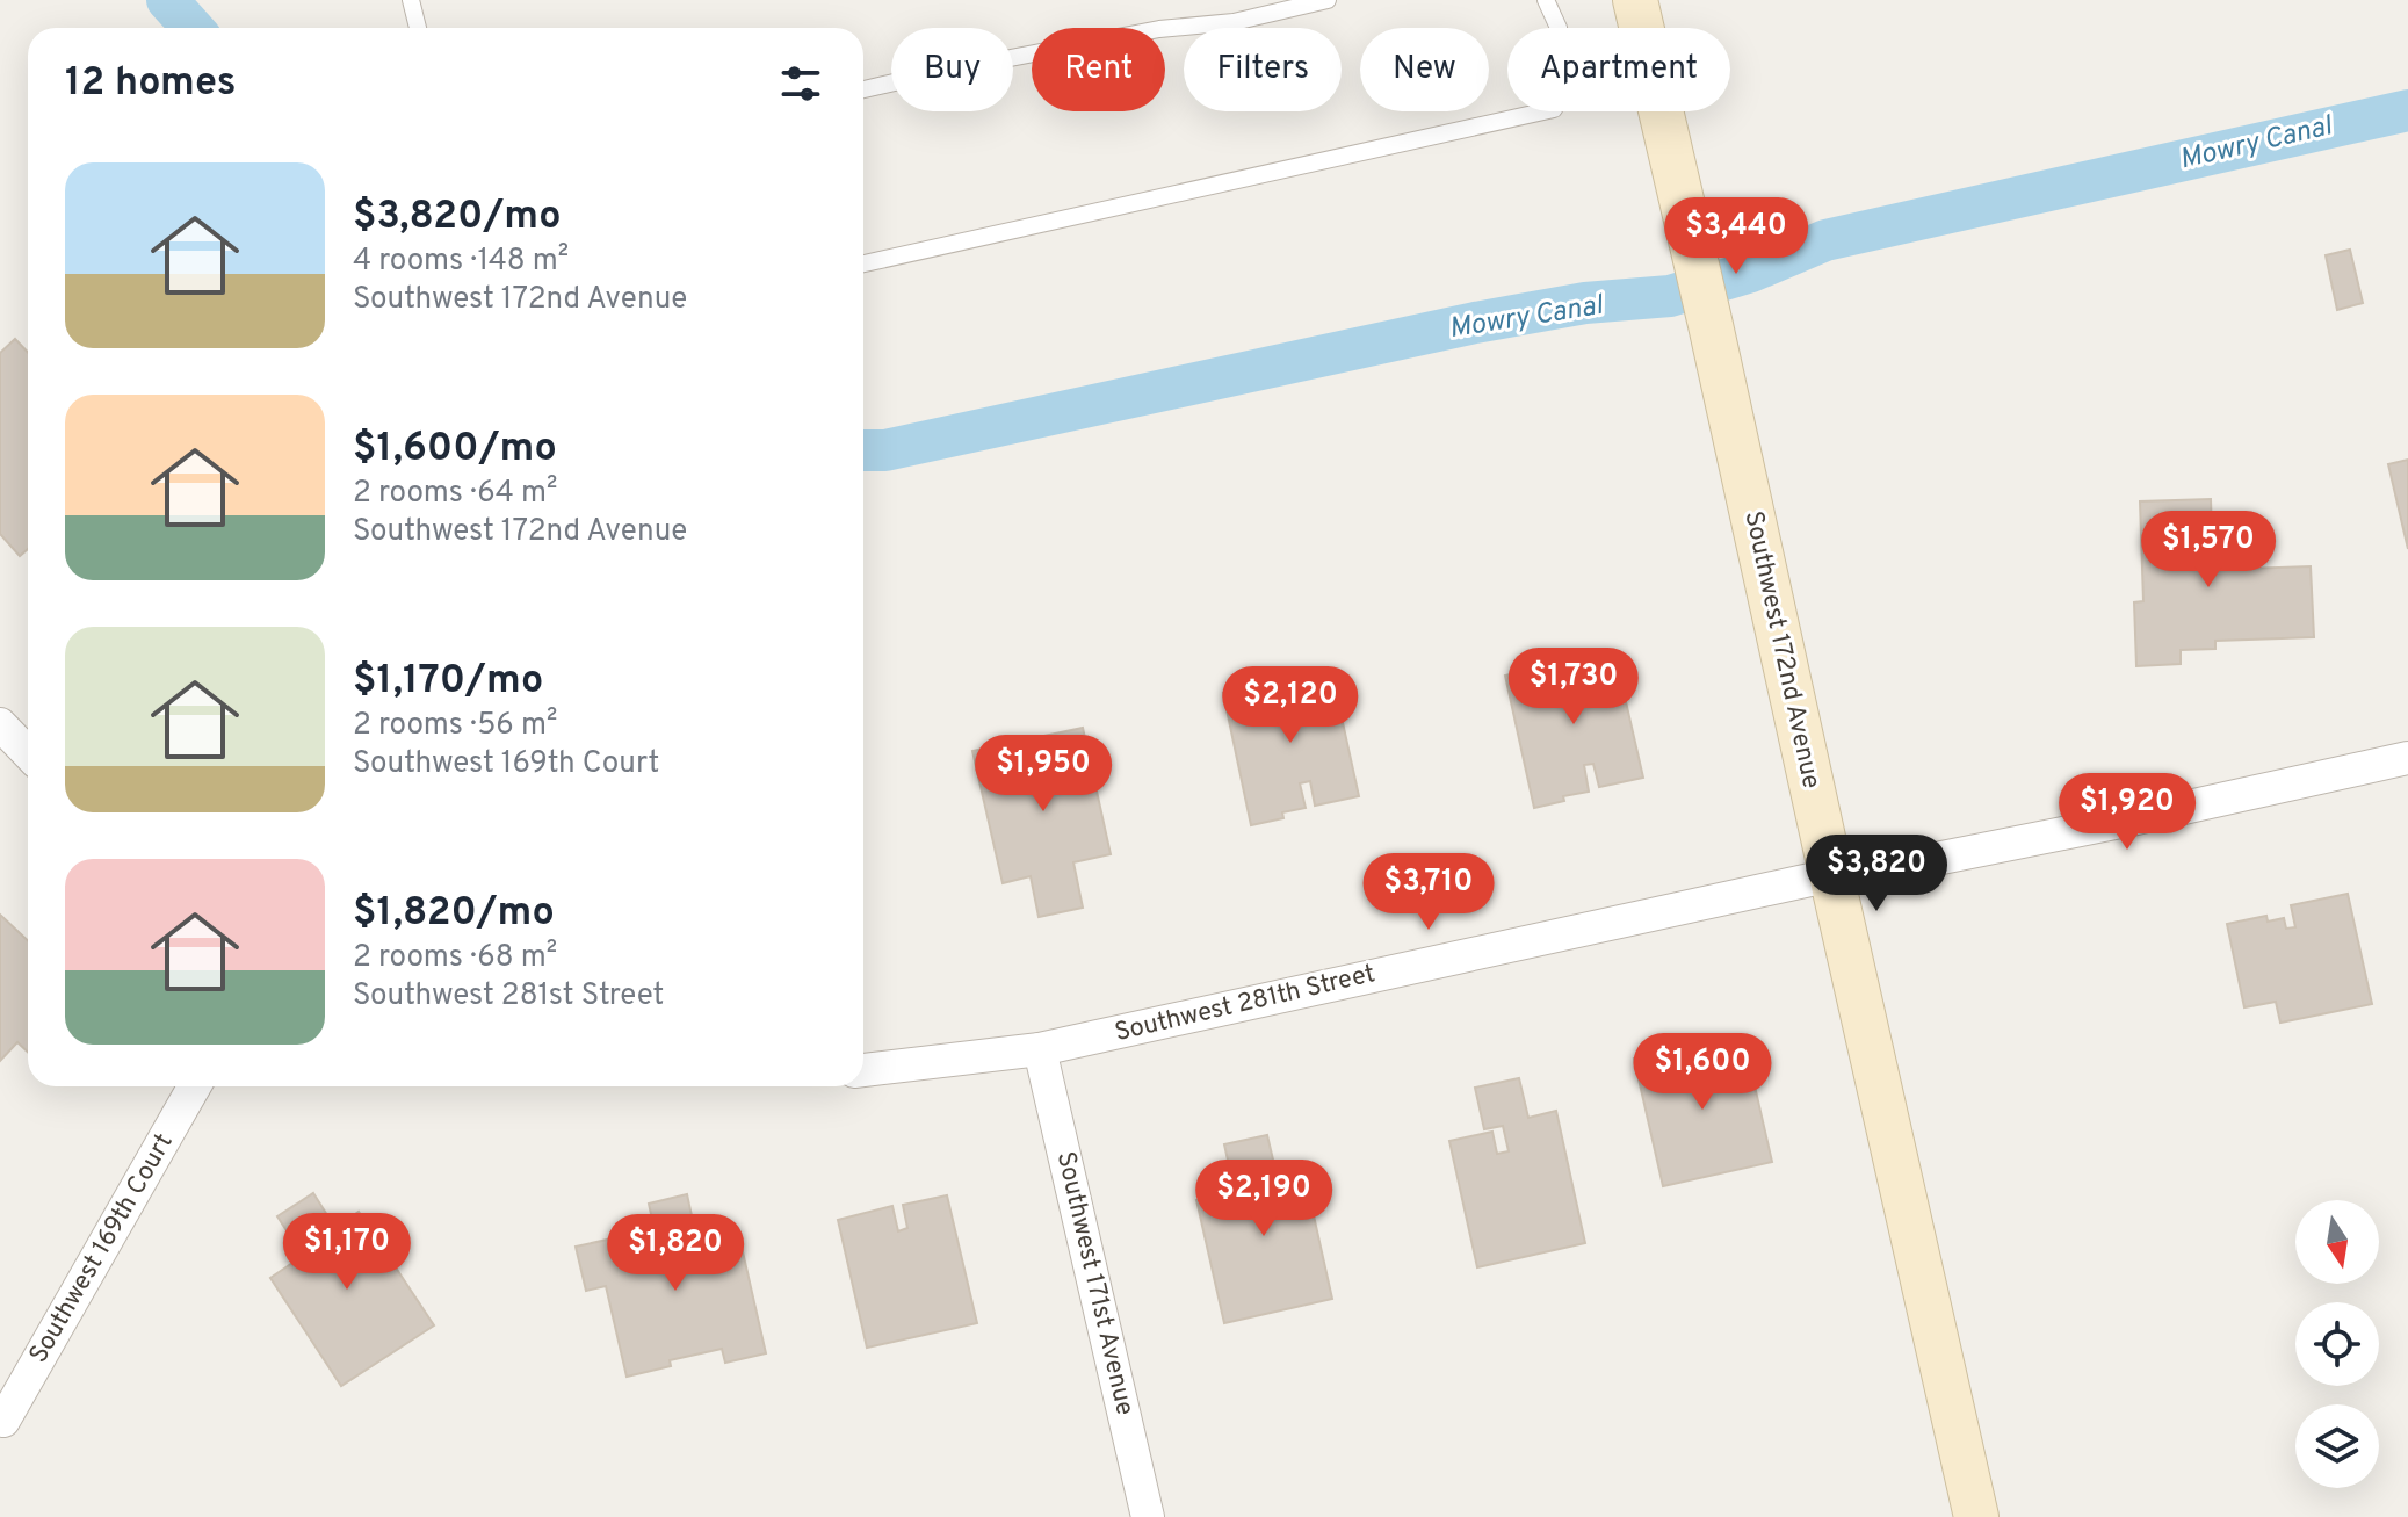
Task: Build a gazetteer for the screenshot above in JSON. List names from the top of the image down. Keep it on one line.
{"streets":{"street":["Southwest 172nd Avenue","Southwest 281th Street","Southwest 169th Court","Southwest 171st Avenue"]},"crossings":[["Southwest 172nd Avenue","Southwest 281th Street"],["Southwest 281th Street","Southwest 171st Avenue"]],"water":["Mowry Canal"],"north":"bottom","page":{"chip":["Buy","Rent","Filters","New","Apartment"],"heading":"12 homes","list":[{"name":"$3,820/mo","note":"4 rooms · 148 m² · Southwest 172nd Avenue"},{"name":"$1,600/mo","note":"2 rooms · 64 m² · Southwest 172nd Avenue"},{"name":"$1,170/mo","note":"2 rooms · 56 m² · Southwest 169th Court"},{"name":"$1,820/mo","note":"2 rooms · 68 m² · Southwest 281st Street"}],"price":["$3,440","$1,570","$1,730","$2,120","$1,950","$1,920","$3,820","$3,710","$1,600","$2,190","$1,170","$1,820"]}}
